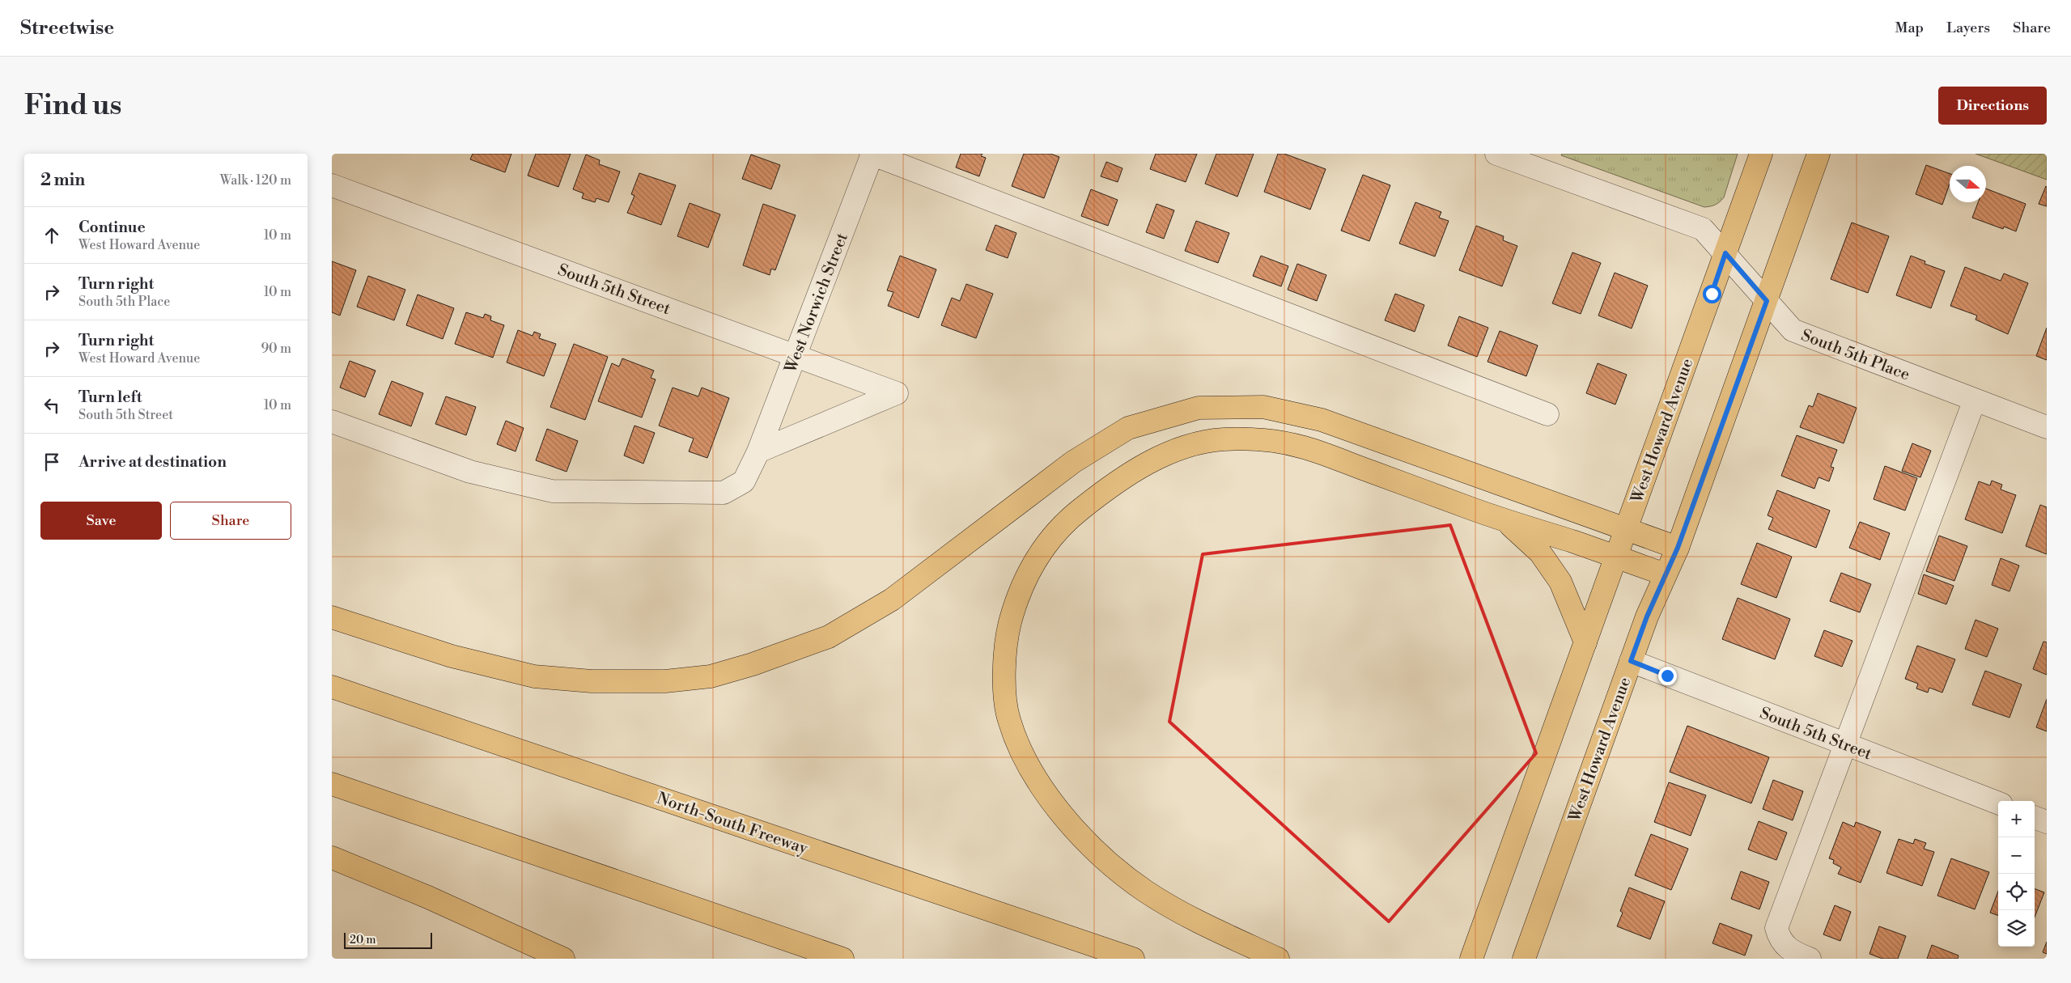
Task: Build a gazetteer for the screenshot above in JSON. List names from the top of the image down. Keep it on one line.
{"streets":{"main road":["West Howard Avenue","North-South Freeway"],"street":["South 5th Street","West Norwich Street","South 5th Place"]},"crossings":[["South 5th Street","West Norwich Street"],["South 5th Street","West Howard Avenue"],["South 5th Place","West Howard Avenue"]],"scale_bar":"20 m","north":"right","page":{"header":"Streetwise","nav":["Map","Layers","Share"],"buttons":["Directions",["Save","Share"]],"title":"Find us","heading":["2 min","Walk · 120 m"],"list":[["Continue","West Howard Avenue","10 m"],["Turn right","South 5th Place","10 m"],["Turn right","West Howard Avenue","90 m"],["Turn left","South 5th Street","10 m"],"Arrive at destination"],"map_buttons":["+","−"],"scale":"20 m"}}
